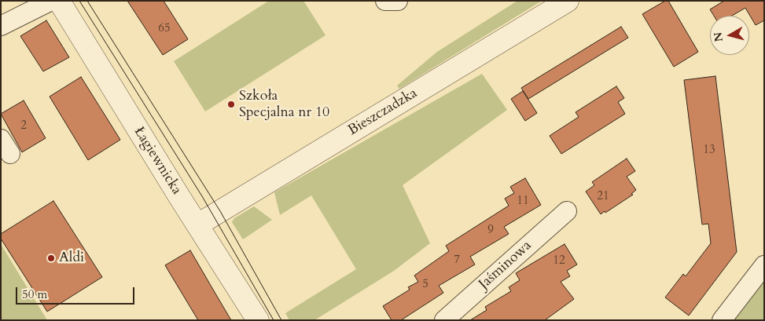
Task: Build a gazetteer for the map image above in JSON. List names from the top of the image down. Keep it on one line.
{"streets":{"street":["Bieszczadzka","Łagiewnicka","Jaśminowa"]},"crossings":[["Bieszczadzka","Łagiewnicka"]],"places":["Szkoła Specjalna nr 10","Aldi"],"house_numbers":["65","2","13","21","11","9","7","12","5"],"scale_bar":"50 m","north":"left"}
